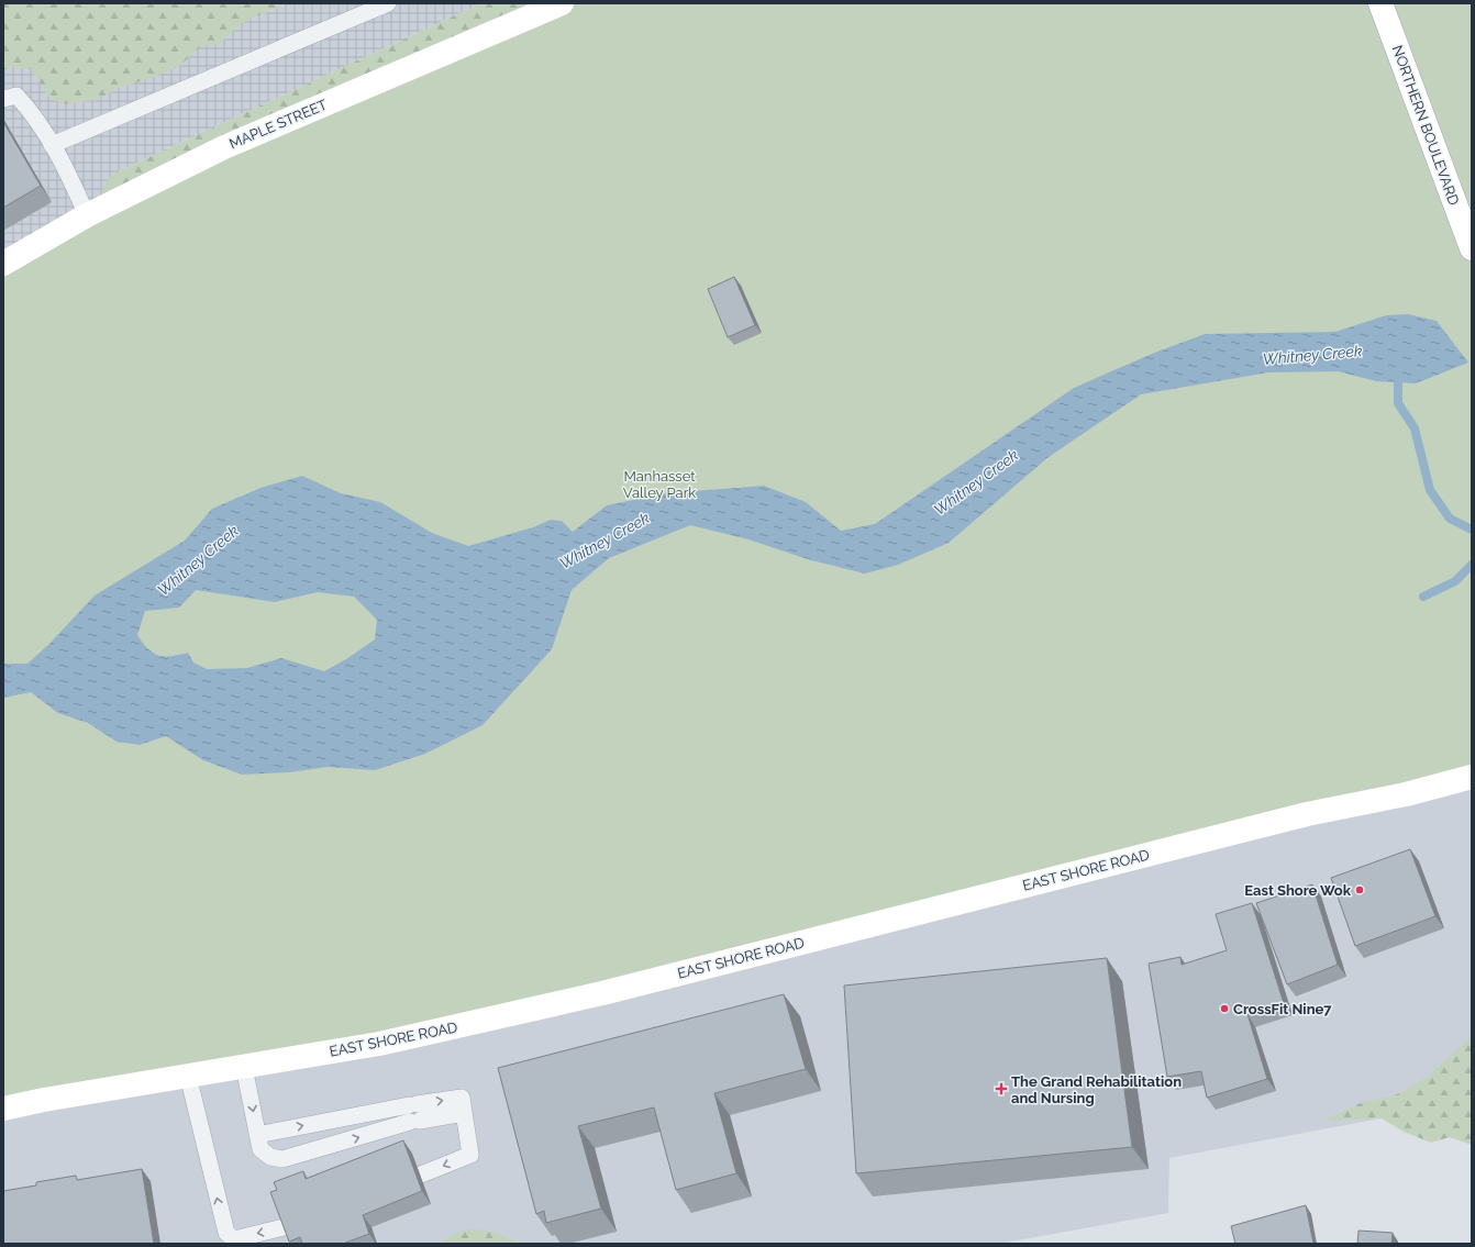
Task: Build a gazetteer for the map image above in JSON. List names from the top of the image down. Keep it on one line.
{"streets":{"main road":["MAPLE STREET","NORTHERN BOULEVARD","EAST SHORE ROAD"]},"water":["Whitney Creek"],"parks":["Manhasset Valley Park"],"places":{"other":["East Shore Wok","CrossFit Nine7"],"health":["The Grand Rehabilitation and Nursing"]}}
